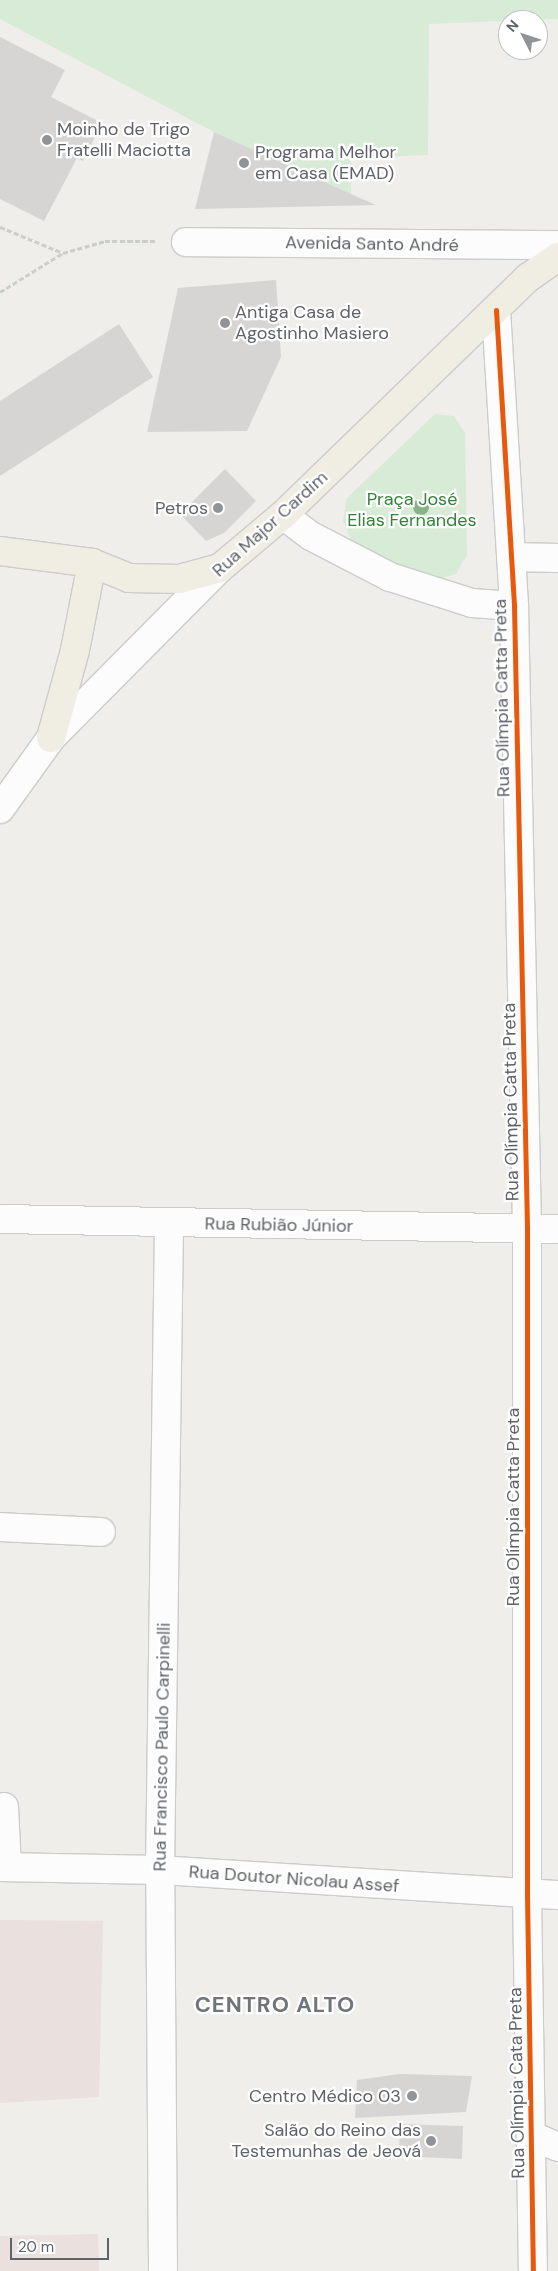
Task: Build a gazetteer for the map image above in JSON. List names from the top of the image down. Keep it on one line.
{"streets":{"highway":["Rua Major Cardim"],"street":["Avenida Santo André","Rua Olímpia Catta Preta","Rua Rubião Júnior","Rua Francisco Paulo Carpinelli","Rua Doutor Nicolau Assef","Rua Olímpia Cata Preta"]},"crossings":[["Rua Major Cardim","Rua Olímpia Catta Preta"],["Rua Olímpia Catta Preta","Rua Rubião Júnior"],["Rua Olímpia Catta Preta","Rua Doutor Nicolau Assef"],["Rua Olímpia Catta Preta","Rua Olímpia Cata Preta"],["Rua Rubião Júnior","Rua Francisco Paulo Carpinelli"],["Rua Francisco Paulo Carpinelli","Rua Doutor Nicolau Assef"],["Rua Doutor Nicolau Assef","Rua Olímpia Cata Preta"]],"districts":["CENTRO ALTO"],"parks":["Praça José Elias Fernandes"],"places":["Moinho de Trigo Fratelli Maciotta","Programa Melhor em Casa (EMAD)","Antiga Casa de Agostinho Masiero","Petros","Centro Médico 03","Salão do Reino das Testemunhas de Jeová"],"scale_bar":"20 m","north":"top left"}
